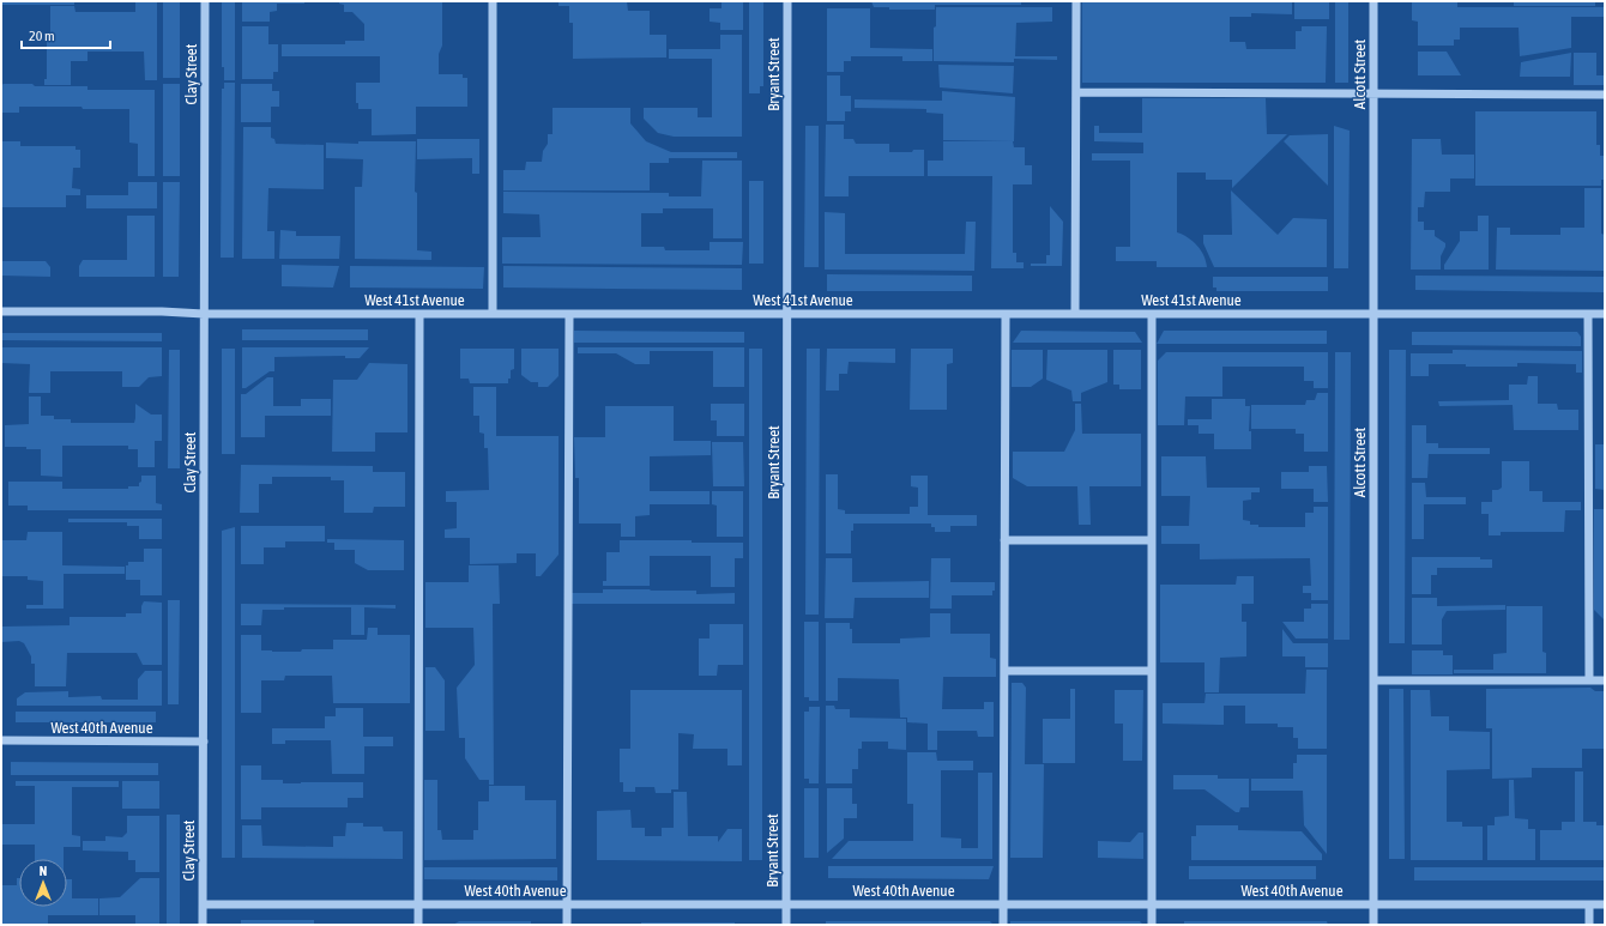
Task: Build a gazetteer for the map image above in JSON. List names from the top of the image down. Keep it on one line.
{"streets":{"street":["Clay Street","Bryant Street","Alcott Street","West 41st Avenue","West 40th Avenue"]},"crossings":[["Clay Street","West 41st Avenue"],["Clay Street","West 40th Avenue"],["Bryant Street","West 41st Avenue"],["Bryant Street","West 40th Avenue"],["Alcott Street","West 41st Avenue"],["Alcott Street","West 40th Avenue"]],"scale_bar":"20 m","north":"top"}
